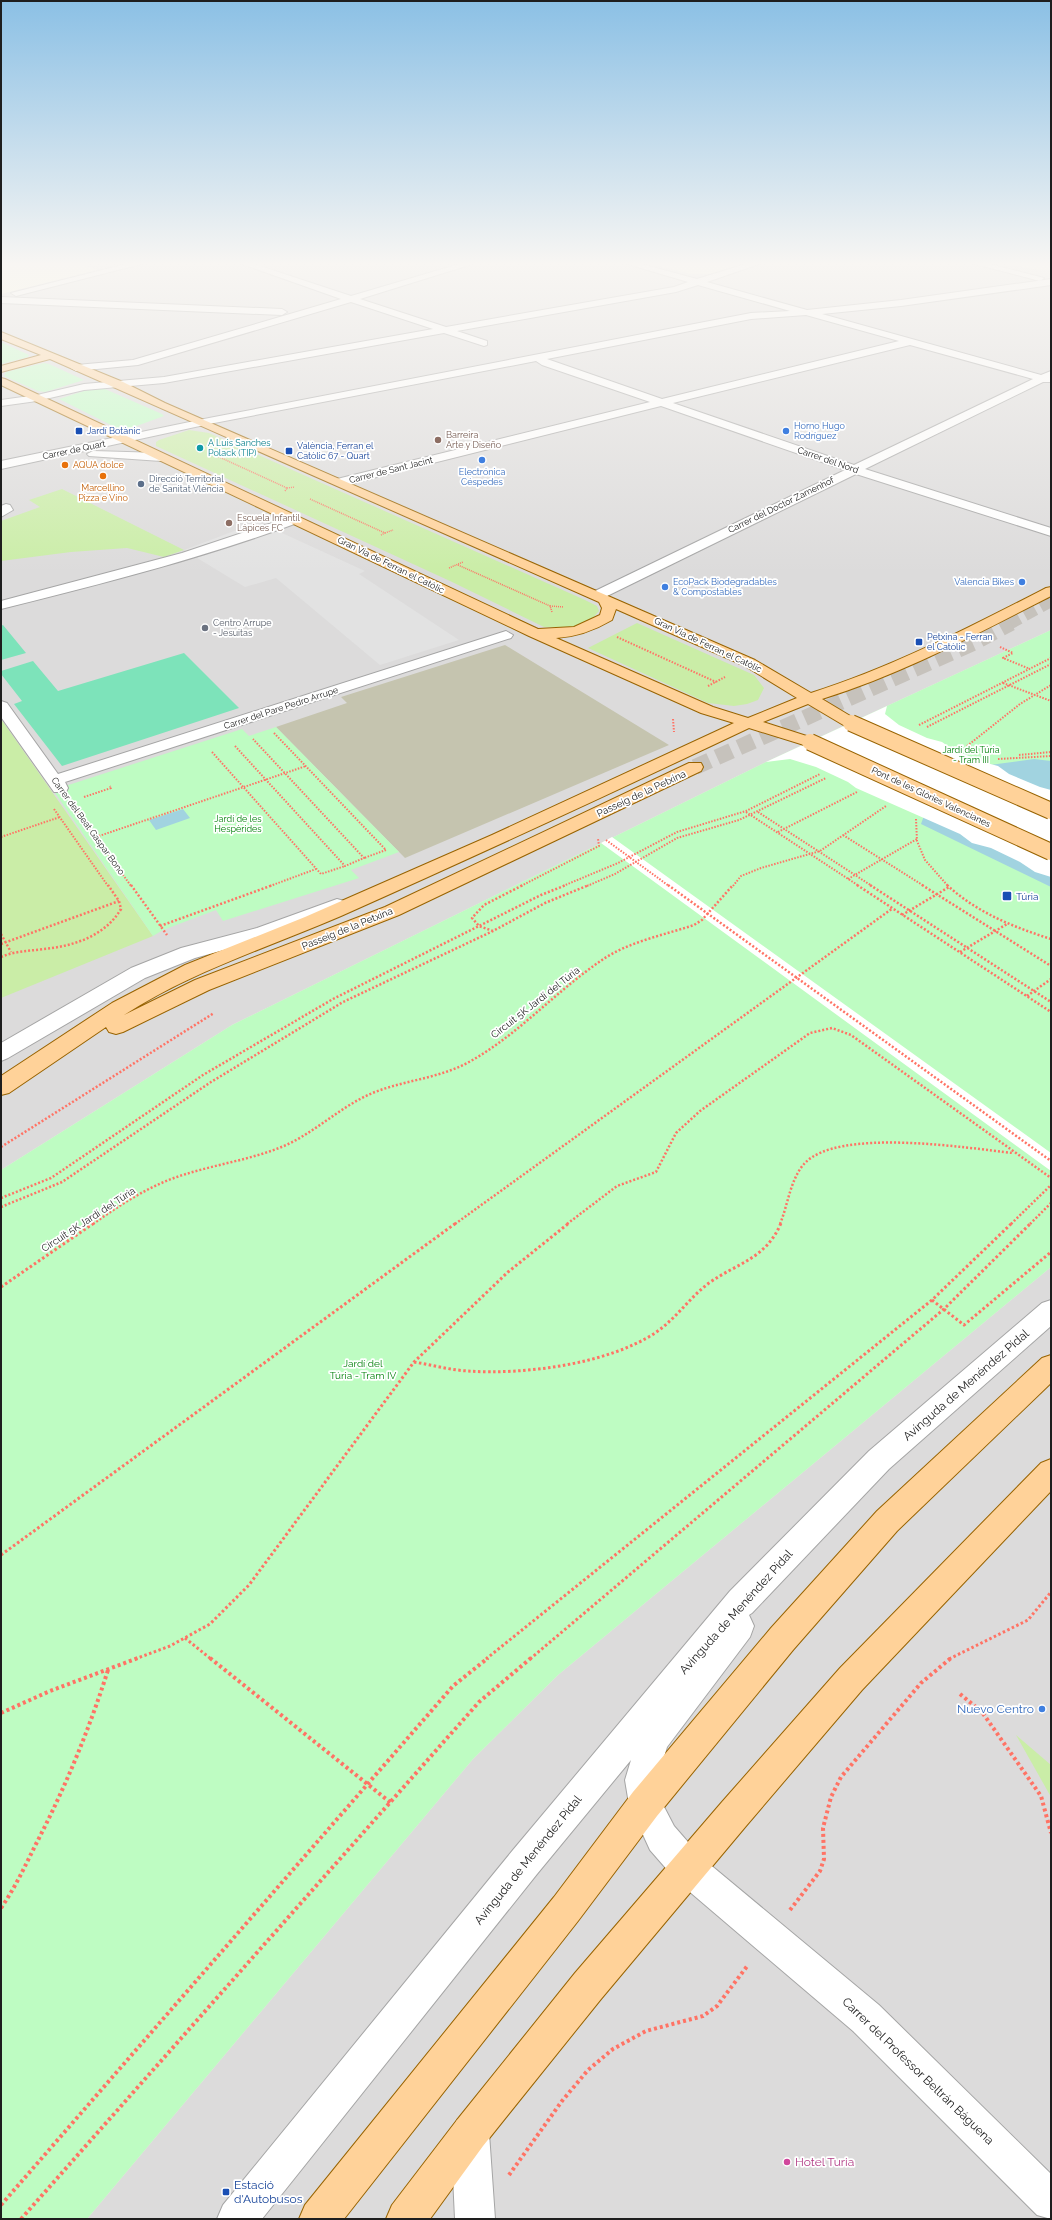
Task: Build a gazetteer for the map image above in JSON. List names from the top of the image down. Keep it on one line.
{"streets":{"main road":["Gran Via de Ferran el Catòlic","Passeig de la Petxina","Pont de les Glòries Valencianes"],"street":["Carrer de Quart","Carrer del Nord","Carrer de Sant Jacint","Carrer del Doctor Zamenhof","Carrer del Pare Pedro Arrupe","Carrer del Beat Gaspar Bono","Avinguda de Menéndez Pidal","Carrer del Professor Beltrán Báguena"],"path":["Circuit 5K Jardí del Túria"]},"crossings":[["Carrer de Quart","Gran Via de Ferran el Catòlic"],["Carrer del Nord","Carrer de Sant Jacint"],["Carrer del Nord","Carrer del Doctor Zamenhof"],["Carrer de Sant Jacint","Gran Via de Ferran el Catòlic"],["Carrer del Doctor Zamenhof","Gran Via de Ferran el Catòlic"],["Gran Via de Ferran el Catòlic","Passeig de la Petxina"],["Gran Via de Ferran el Catòlic","Pont de les Glòries Valencianes"],["Carrer del Pare Pedro Arrupe","Carrer del Beat Gaspar Bono"],["Passeig de la Petxina","Pont de les Glòries Valencianes"],["Avinguda de Menéndez Pidal","Carrer del Professor Beltrán Báguena"]],"parks":["Jardí del Túria - Tram III","Jardí de les Hespèrides","Jardí del Túria - Tram IV"],"places":{"transit":["Jardí Botànic","València, Ferran el Catòlic 67 - Quart","Petxina - Ferran el Catòlic","Túria","Estació d'Autobusos"],"other":["Horno Hugo Rodríguez","Barreira Arte y Diseño","A Luis Sanches Polack (TIP)","Electrónica Céspedes","AQUA dolce","Marcellino Pizza e Vino","Direcció Territorial de Sanitat Vlència","Escuela Infantil Lápices FC","Valencia Bikes","EcoPack Biodegradables & Compostables","Centro Arrupe - Jesuitas","Nuevo Centro","Hotel Turia"]}}
